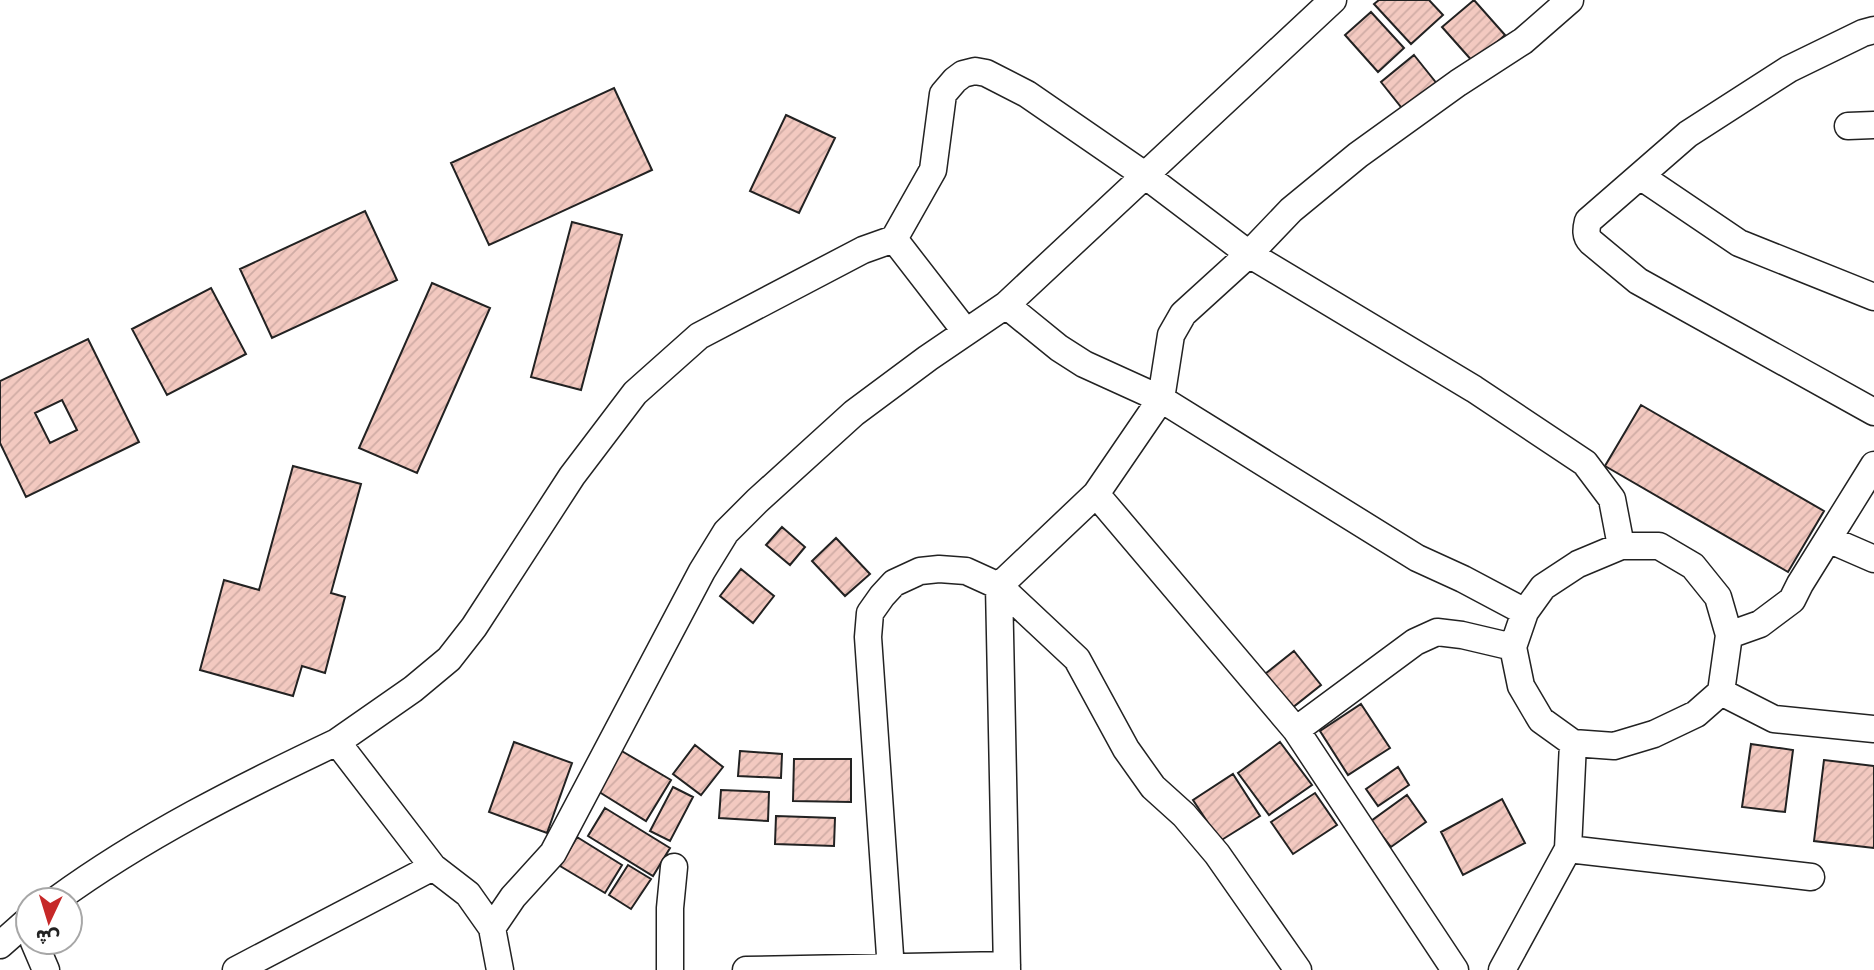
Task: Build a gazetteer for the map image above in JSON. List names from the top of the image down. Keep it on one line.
{"north":"bottom"}
